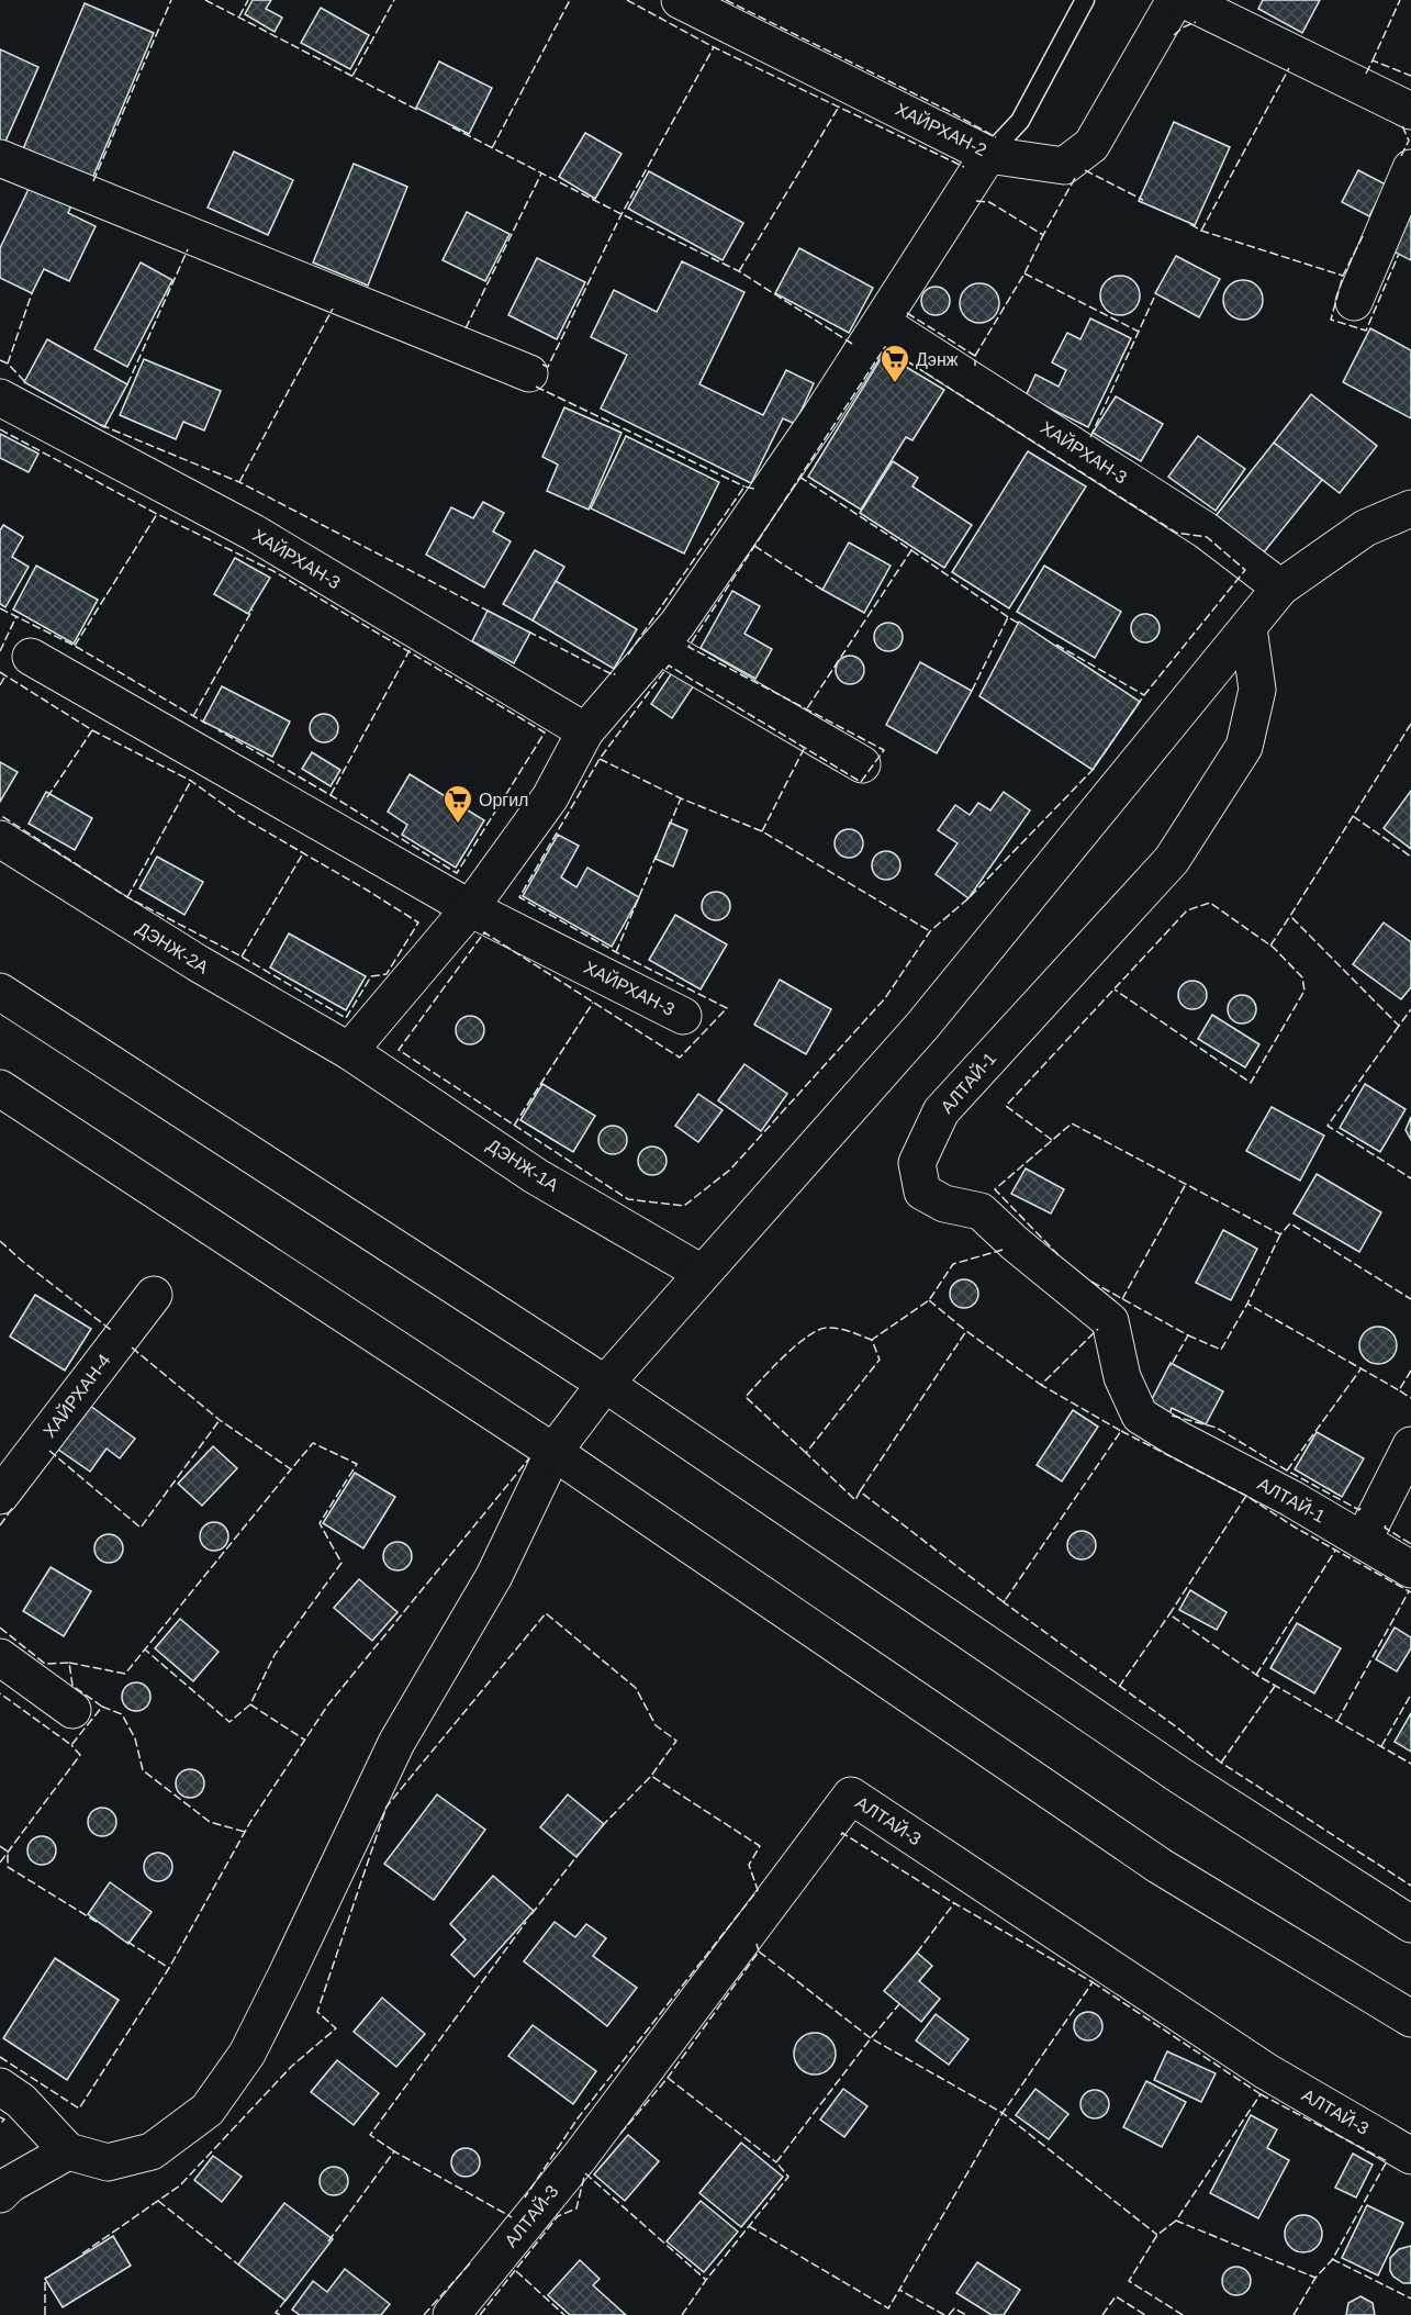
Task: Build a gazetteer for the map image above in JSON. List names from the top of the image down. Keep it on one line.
{"streets":{"street":["ХАЙРХАН-2","ХАЙРХАН-3","ДЭНЖ-2А","АЛТАЙ-1","ДЭНЖ-1А","ХАЙРХАН-4","АЛТАЙ-3"]},"crossings":[["ДЭНЖ-2А","ДЭНЖ-1А"]],"places":{"supermarket":["Дэнж","Оргил"]}}
